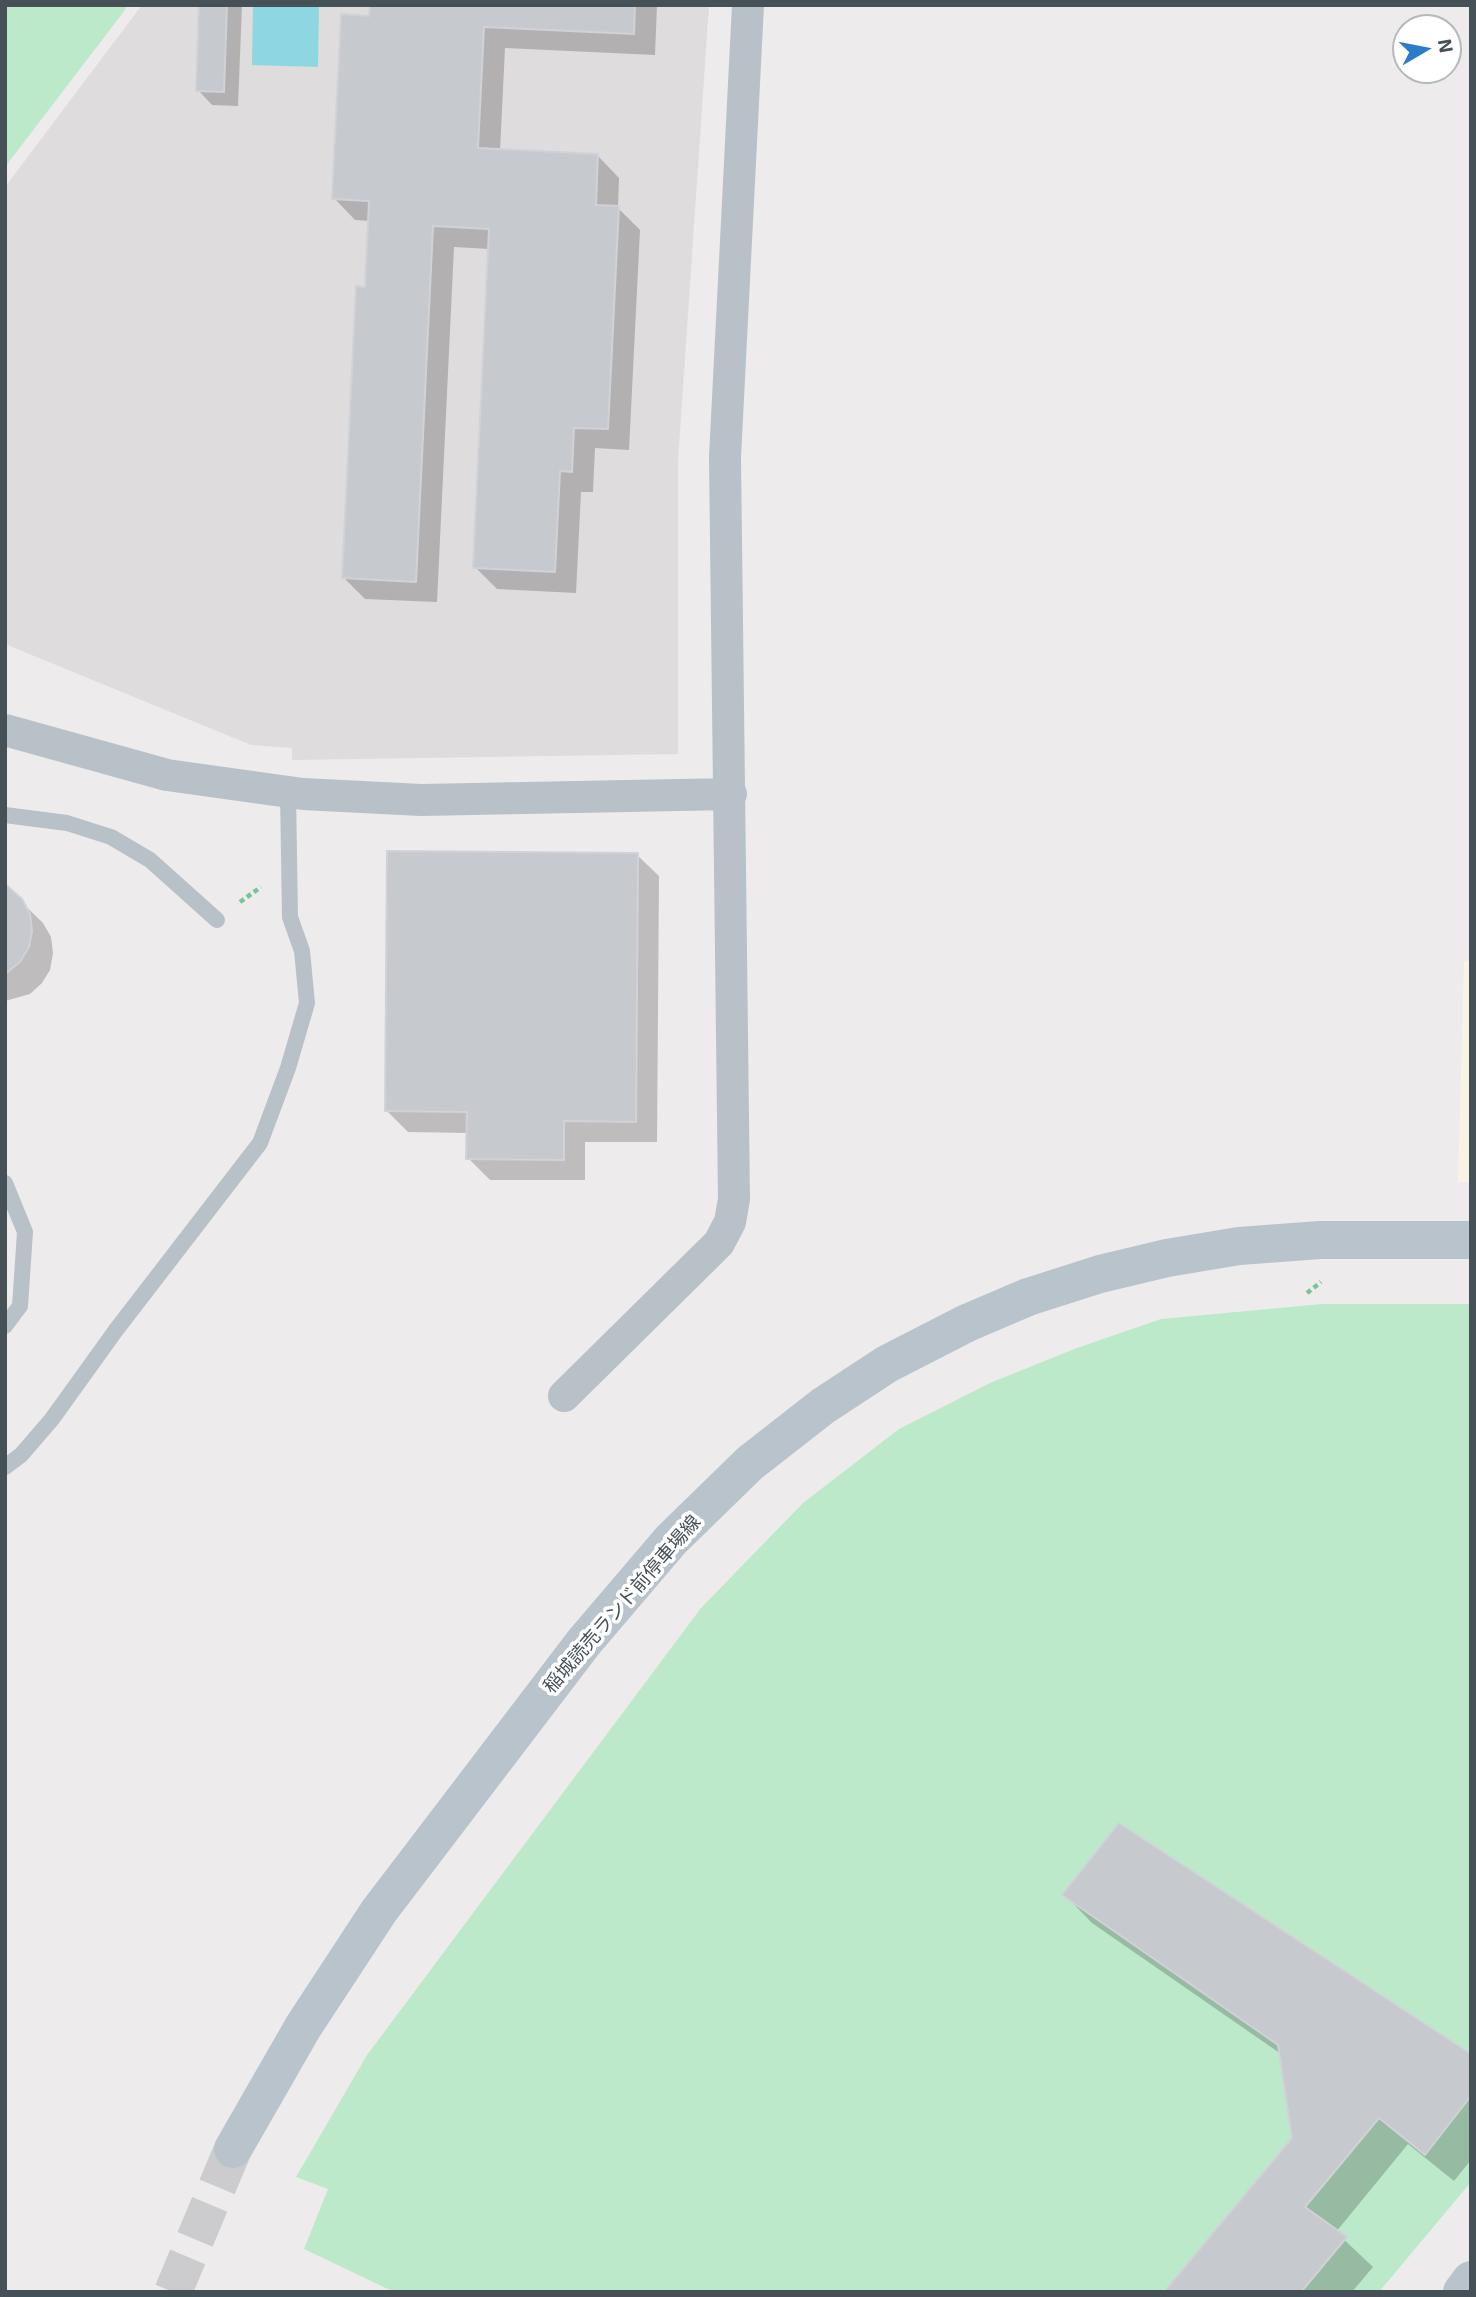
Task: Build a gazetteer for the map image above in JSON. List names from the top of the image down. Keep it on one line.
{"streets":{"main road":["稲城読売ランド前停車場線"]},"north":"right"}
